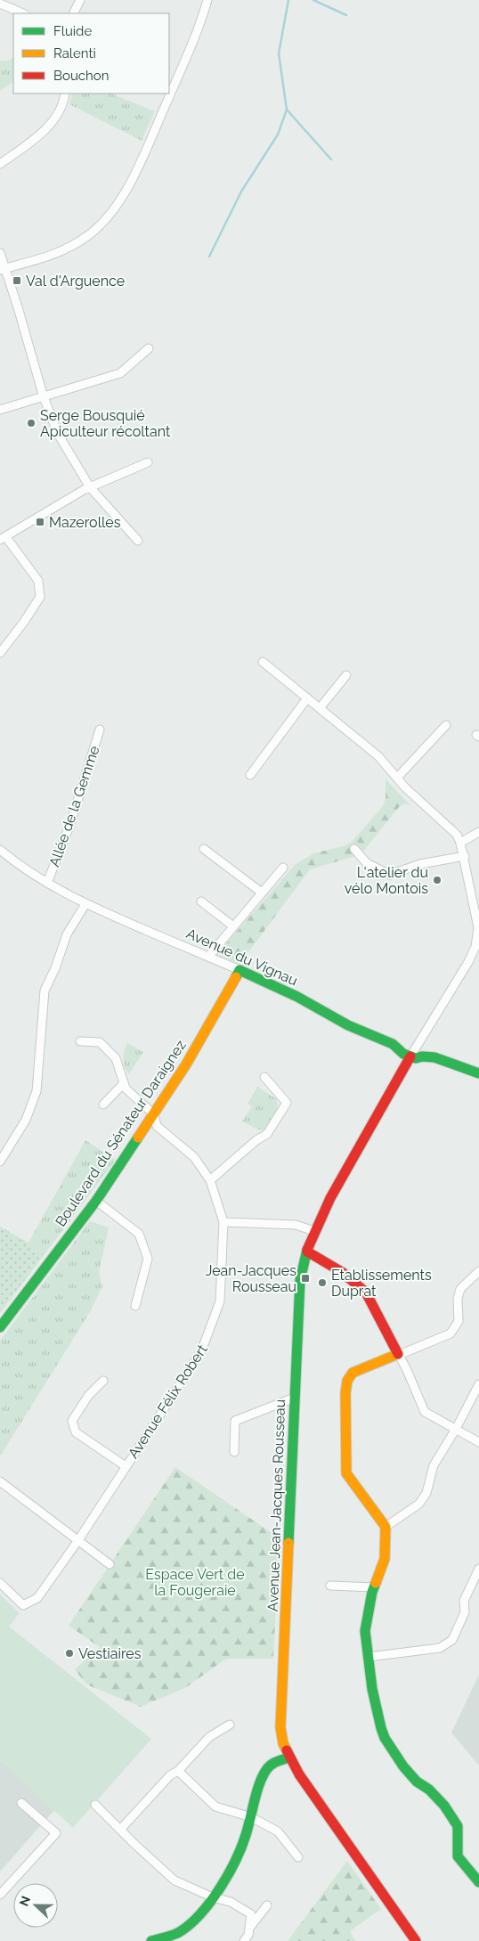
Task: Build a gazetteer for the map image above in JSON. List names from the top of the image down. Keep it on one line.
{"streets":{"street":["Allée de la Gemme","Avenue du Vignau","Boulevard du Sénateur Daraignez","Avenue Félix Robert","Avenue Jean-Jacques Rousseau"]},"crossings":[["Allée de la Gemme","Avenue du Vignau"],["Avenue du Vignau","Boulevard du Sénateur Daraignez"],["Avenue du Vignau","Avenue Jean-Jacques Rousseau"],["Boulevard du Sénateur Daraignez","Avenue Félix Robert"]],"parks":["Espace Vert de la Fougeraie"],"places":{"transit":["Val d'Arguence","Mazerolles","Jean-Jacques Rousseau"],"other":["Serge Bousquié Apiculteur récoltant","L'atelier du vélo Montois","Etablissements Duprat","Vestiaires"]},"legend":["Fluide","Ralenti","Bouchon"],"north":"left"}
